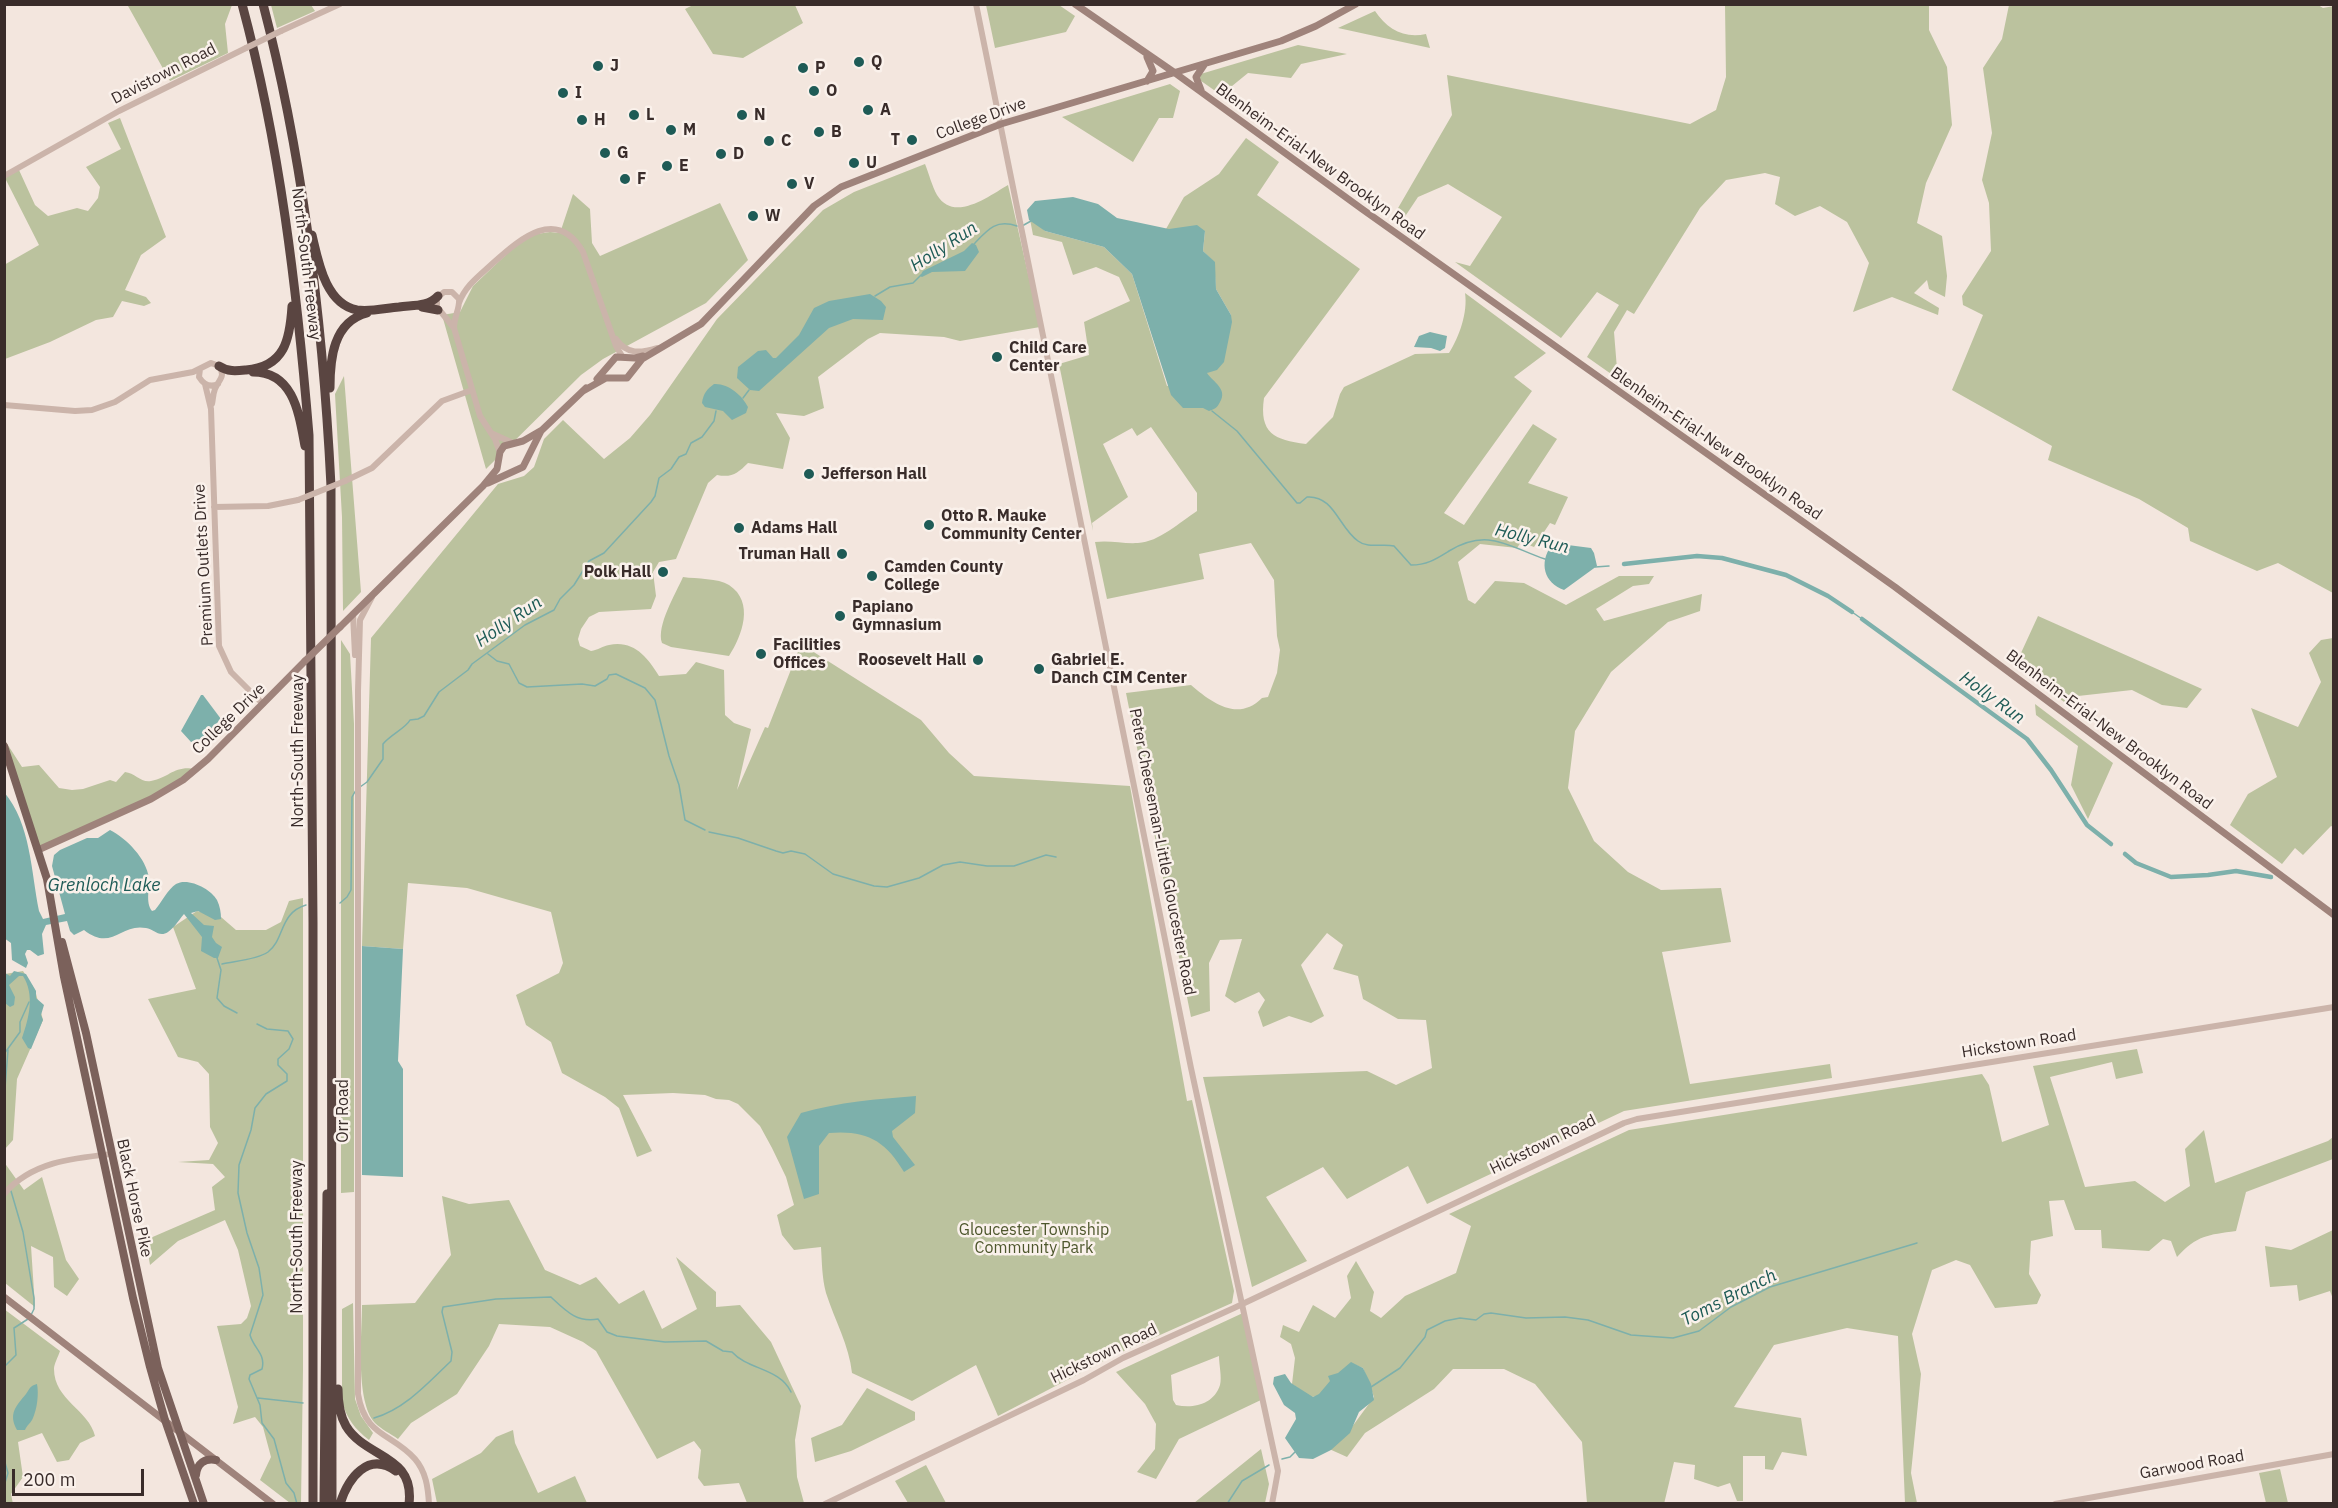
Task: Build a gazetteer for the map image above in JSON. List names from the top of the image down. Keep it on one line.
{"streets":{"highway":["North-South Freeway"],"main road":["College Drive","Blenheim-Erial-New Brooklyn Road","Black Horse Pike"],"street":["Davistown Road","Premium Outlets Drive","Peter Cheeseman-Little Gloucester Road","Hickstown Road","Orr Road","Garwood Road"]},"crossings":[["College Drive","Blenheim-Erial-New Brooklyn Road"],["College Drive","Premium Outlets Drive"],["College Drive","Peter Cheeseman-Little Gloucester Road"],["College Drive","Orr Road"],["College Drive","Black Horse Pike"],["Peter Cheeseman-Little Gloucester Road","Hickstown Road"]],"water":["Holly Run","Grenloch Lake","Toms Branch"],"parks":["Gloucester Township Community Park"],"places":["Q","J","P","O","I","A","L","N","H","M","B","T","C","G","D","U","E","F","V","W","Child Care Center","Jefferson Hall","Otto R. Mauke Community Center","Adams Hall","Truman Hall","Polk Hall","Camden County College","Papiano Gymnasium","Facilities Offices","Roosevelt Hall","Gabriel E. Danch CIM Center"],"scale_bar":"200 m"}
